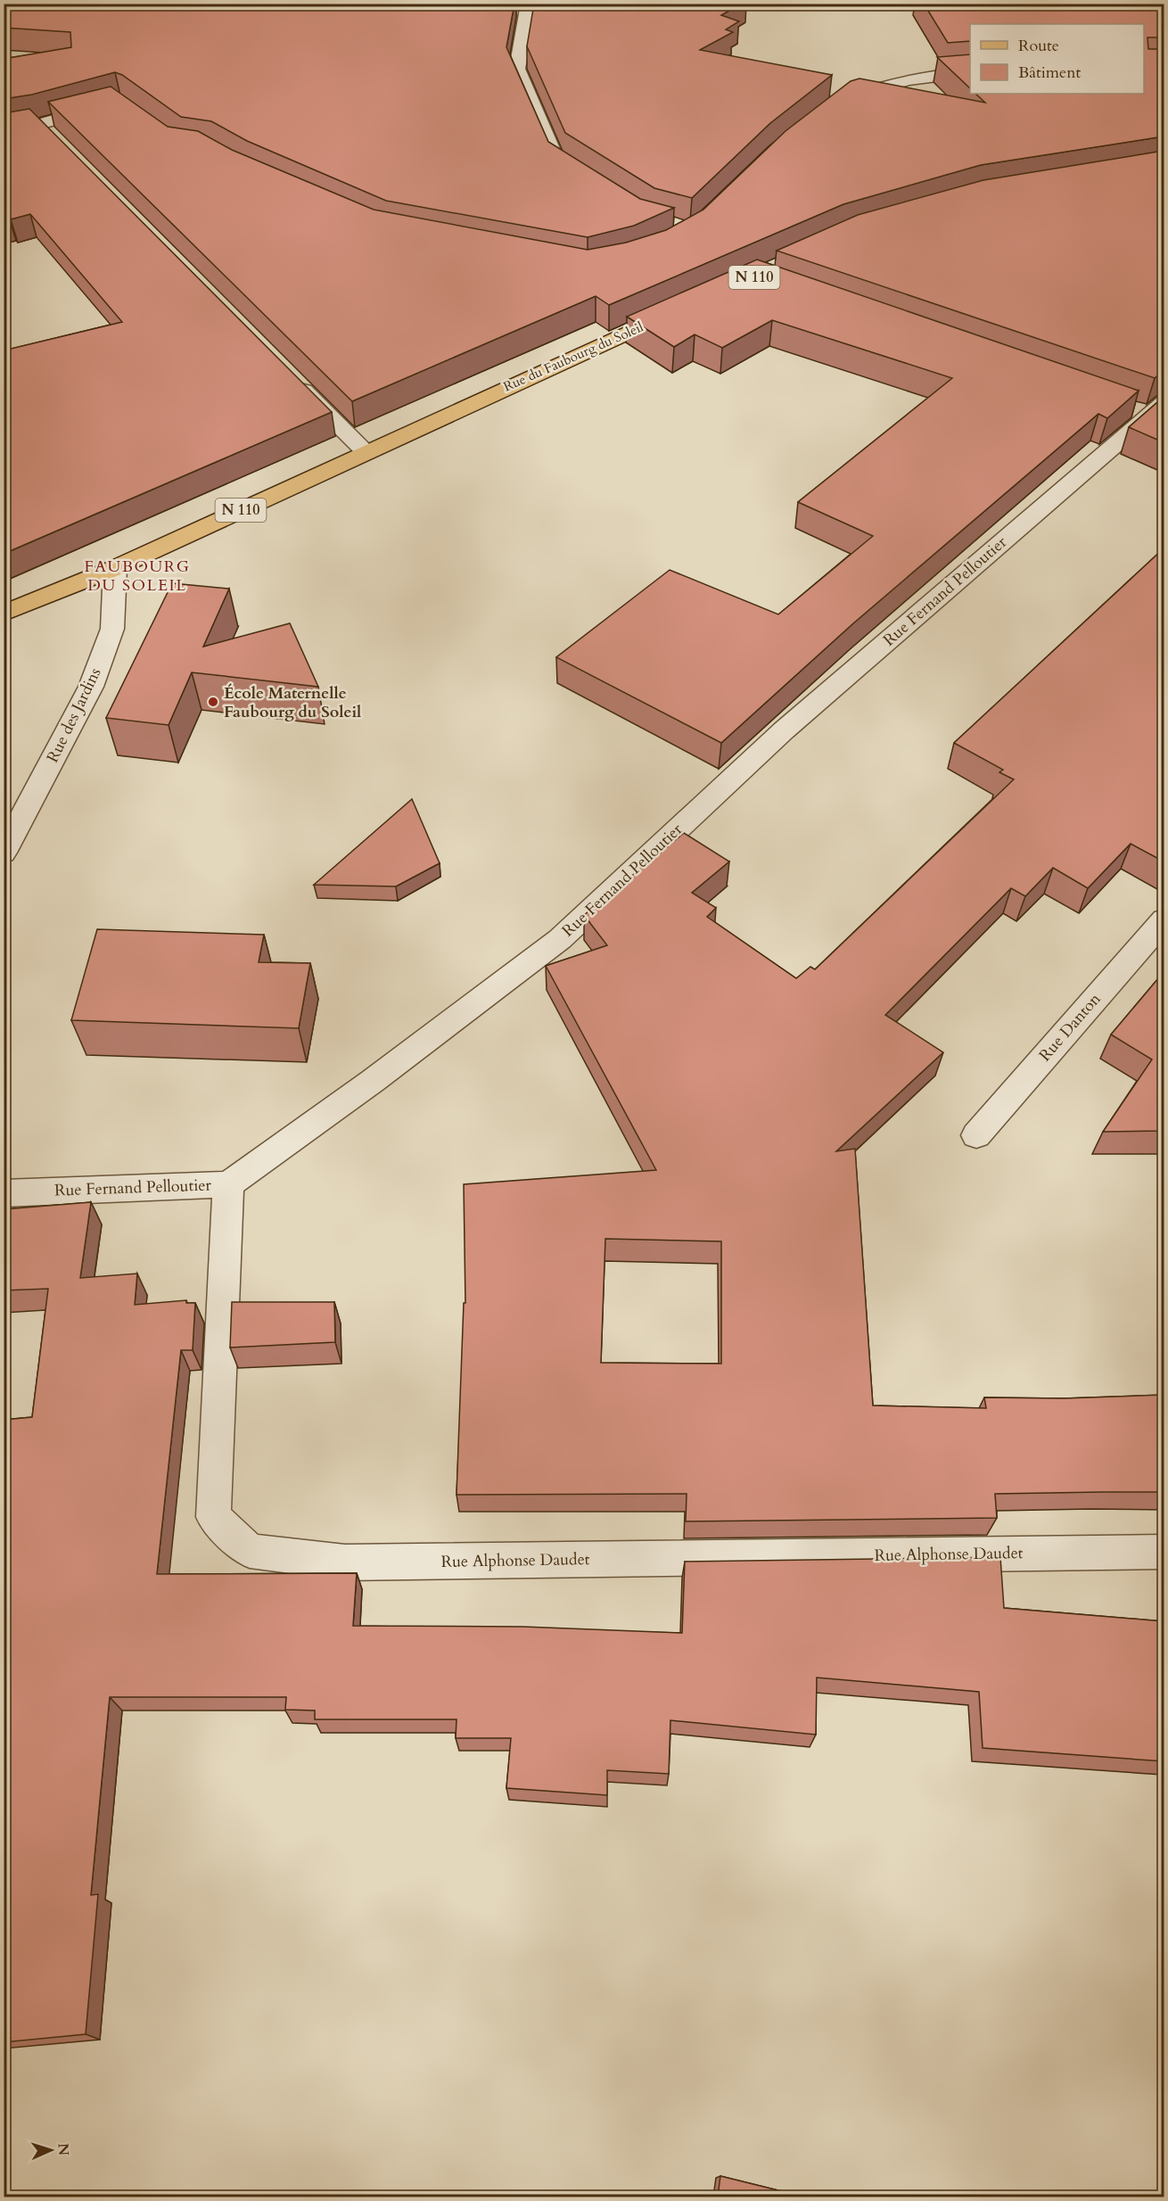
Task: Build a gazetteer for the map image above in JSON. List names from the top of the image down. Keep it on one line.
{"streets":{"main road":["N 110","Rue du Faubourg du Soleil"],"street":["Rue Fernand Pelloutier","Rue des Jardins","Rue Danton","Rue Alphonse Daudet"]},"crossings":[["Rue du Faubourg du Soleil","Rue des Jardins"],["Rue Fernand Pelloutier","Rue Alphonse Daudet"]],"districts":["FAUBOURG DU SOLEIL"],"places":["École Maternelle Faubourg du Soleil"],"legend":["Route","Bâtiment"],"north":"right"}
